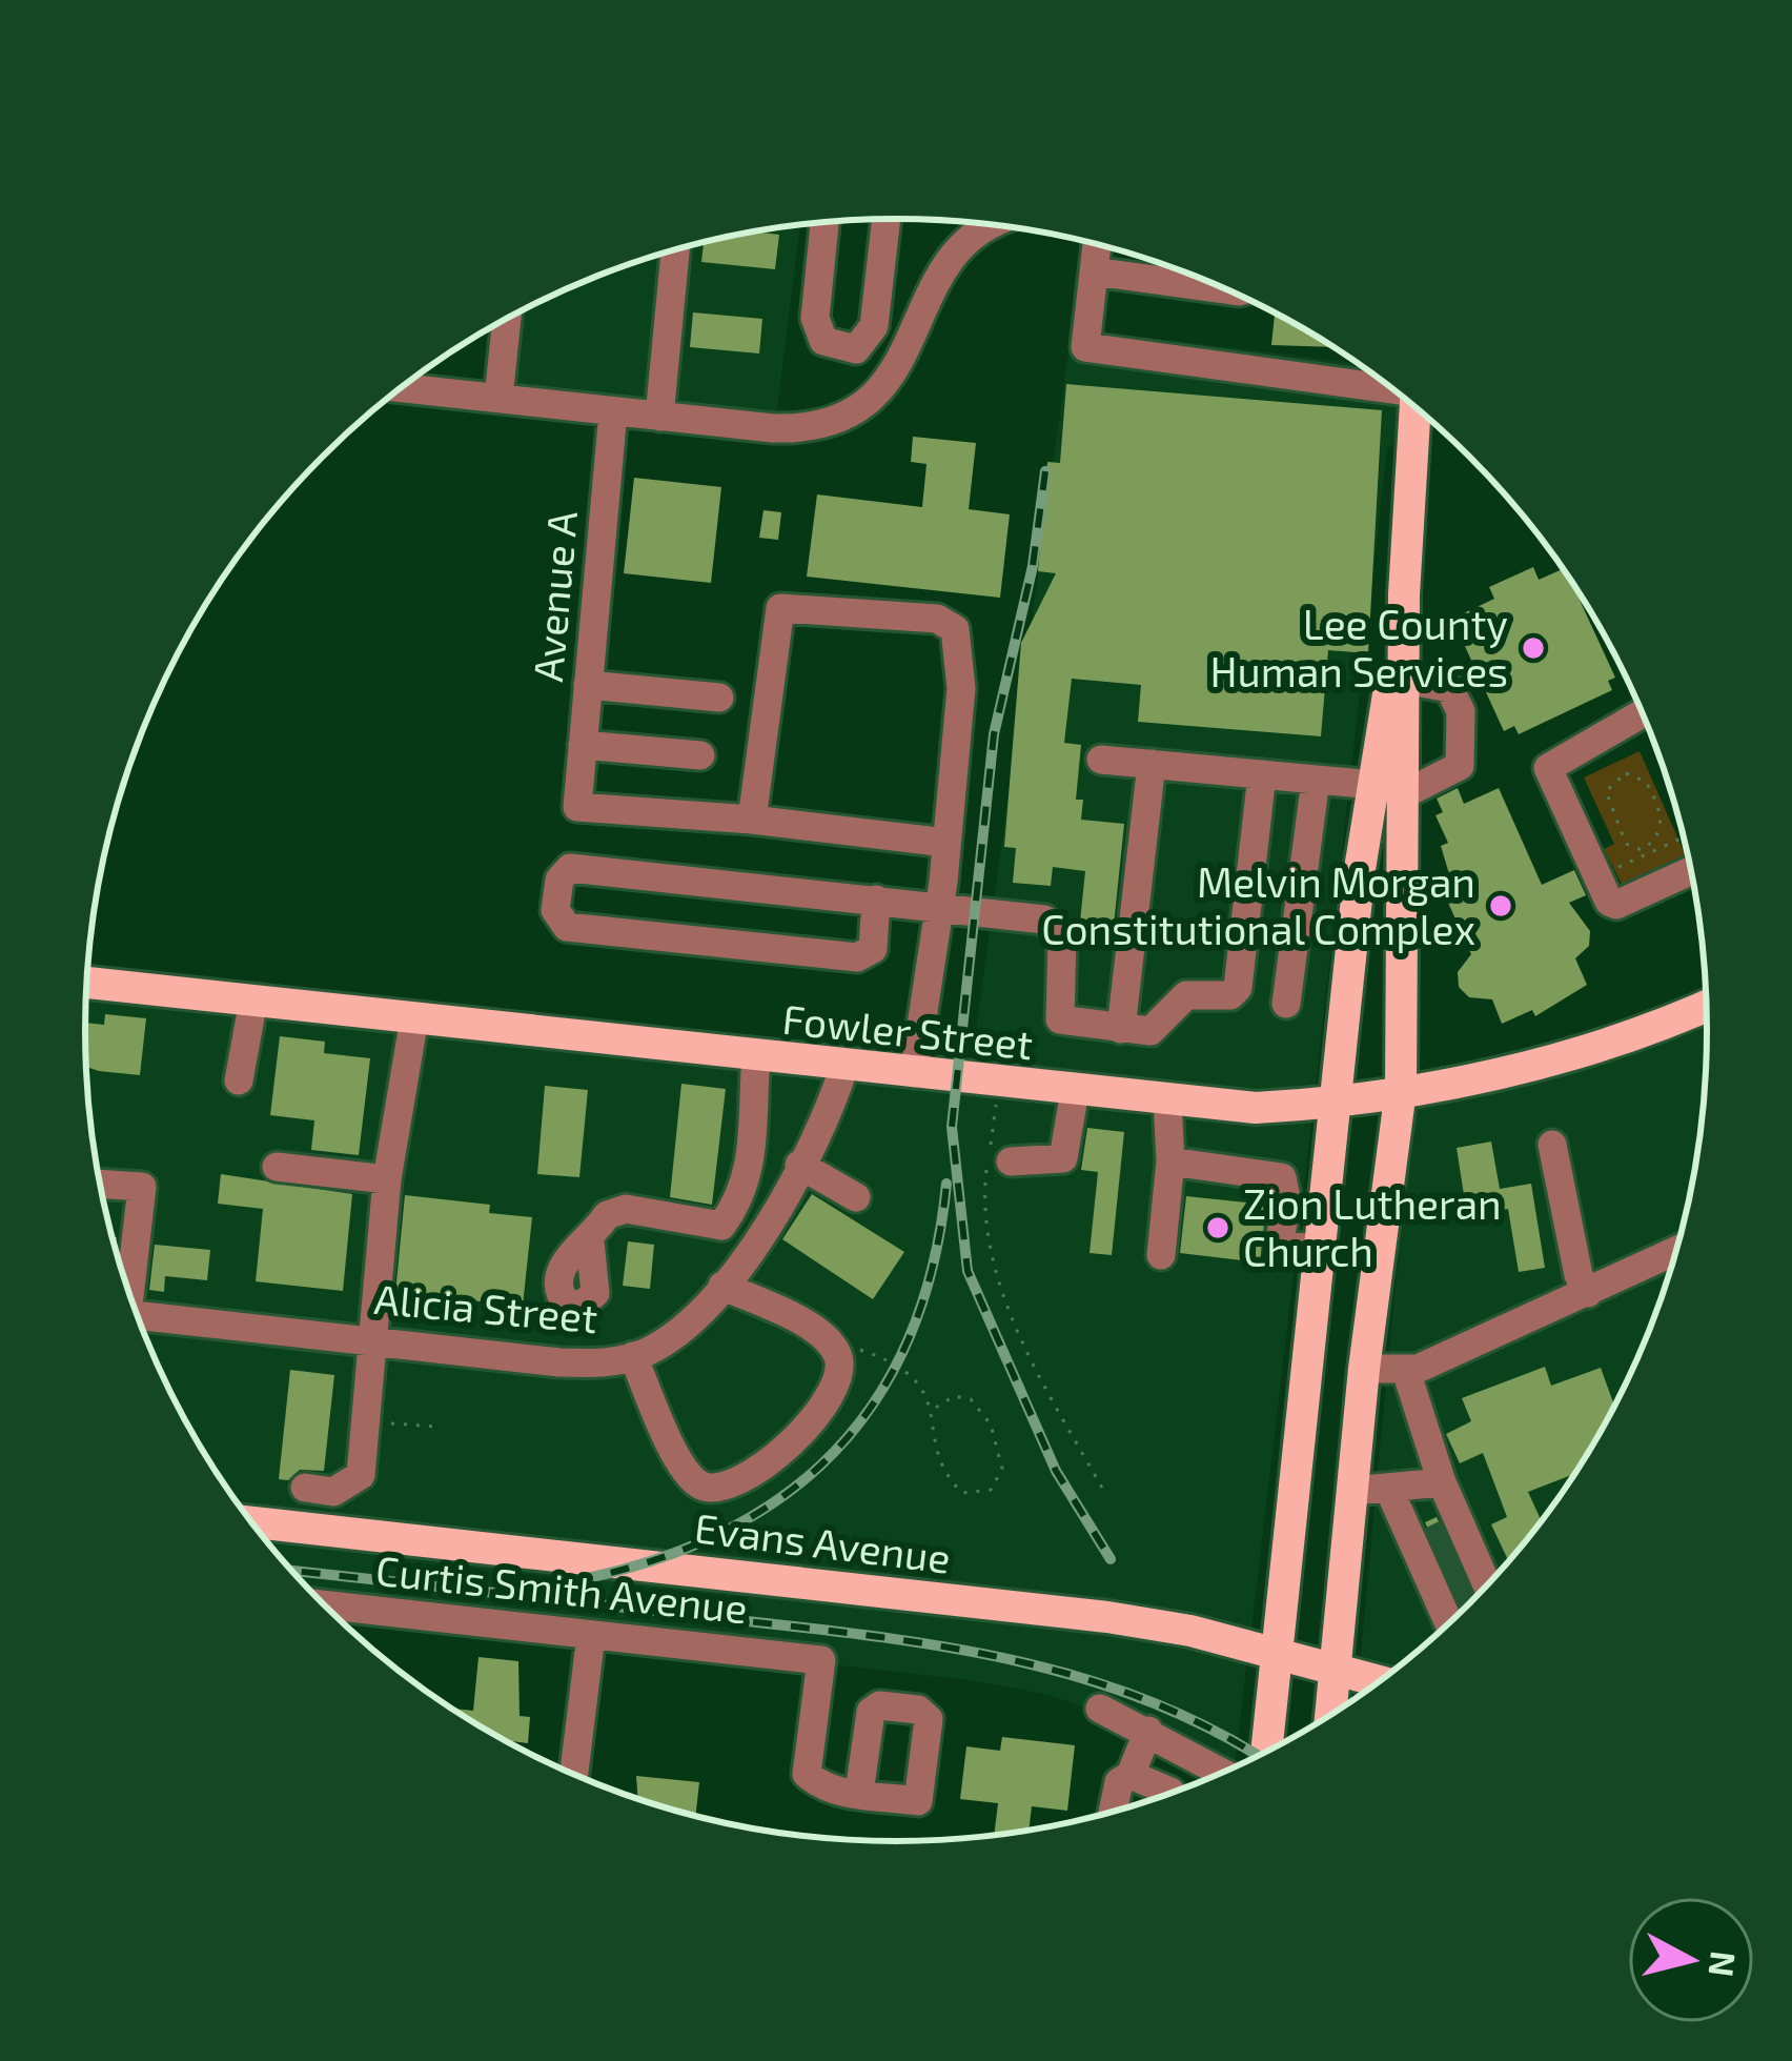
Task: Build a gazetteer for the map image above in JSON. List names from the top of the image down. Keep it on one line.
{"streets":{"main road":["Fowler Street","Evans Avenue"],"street":["Avenue A","Alicia Street","Curtis Smith Avenue"]},"crossings":[["Fowler Street","Alicia Street"]],"places":["Lee County Human Services","Melvin Morgan Constitutional Complex","Zion Lutheran Church"],"north":"right"}
